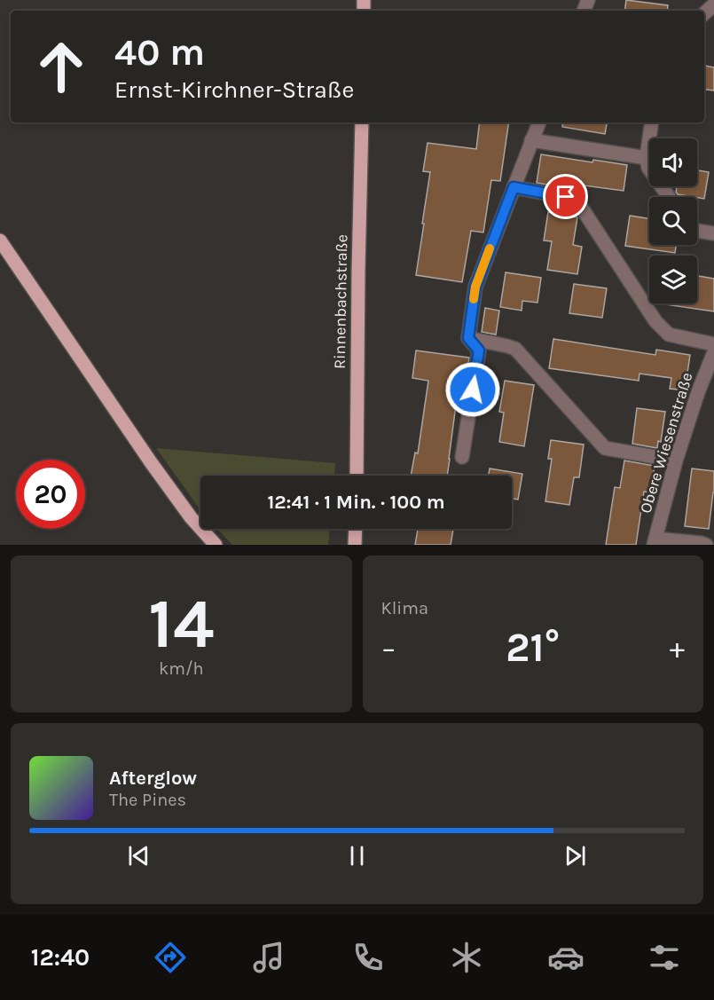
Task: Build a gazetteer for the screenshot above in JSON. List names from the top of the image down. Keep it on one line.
{"streets":{"main road":["Rinnenbachstraße"],"street":["Obere Wiesenstraße"]},"page":{"turn":["40 m","Ernst-Kirchner-Straße"],"limit":"20","trip":"12:41 · 1 Min. · 100 m","tile":[["14","km/h"],"Klima"],"heat":["−","21°","+"],"song":["Afterglow","The Pines"],"tabs":"12:40"}}
